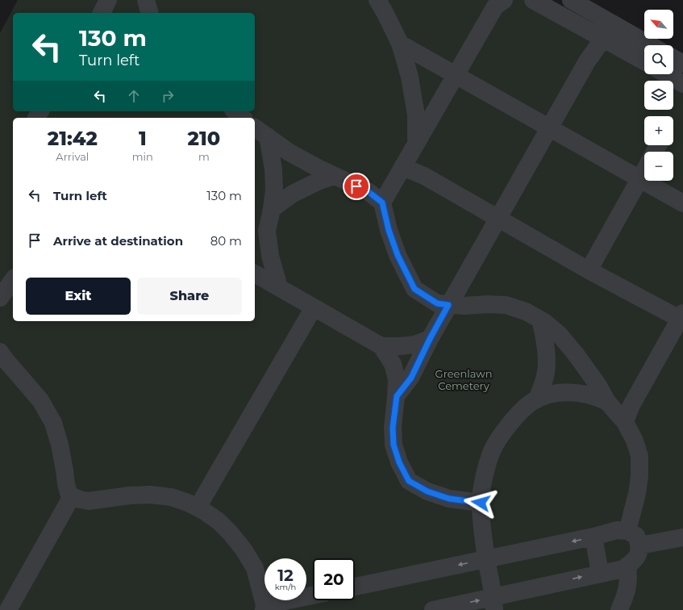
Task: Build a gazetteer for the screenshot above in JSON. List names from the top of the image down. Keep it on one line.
{"parks":["Greenlawn Cemetery"],"north":"top left","page":{"map_buttons":["+","−"],"turn":["130 m","Turn left"],"eta":["21:42","Arrival","1","min","210","m"],"list":[{"name":"Turn left","value":"130 m"},{"name":"Arrive at destination","value":"80 m"}],"buttons":["Exit","Share"],"speed":"12 km/h","limit":"20"}}
